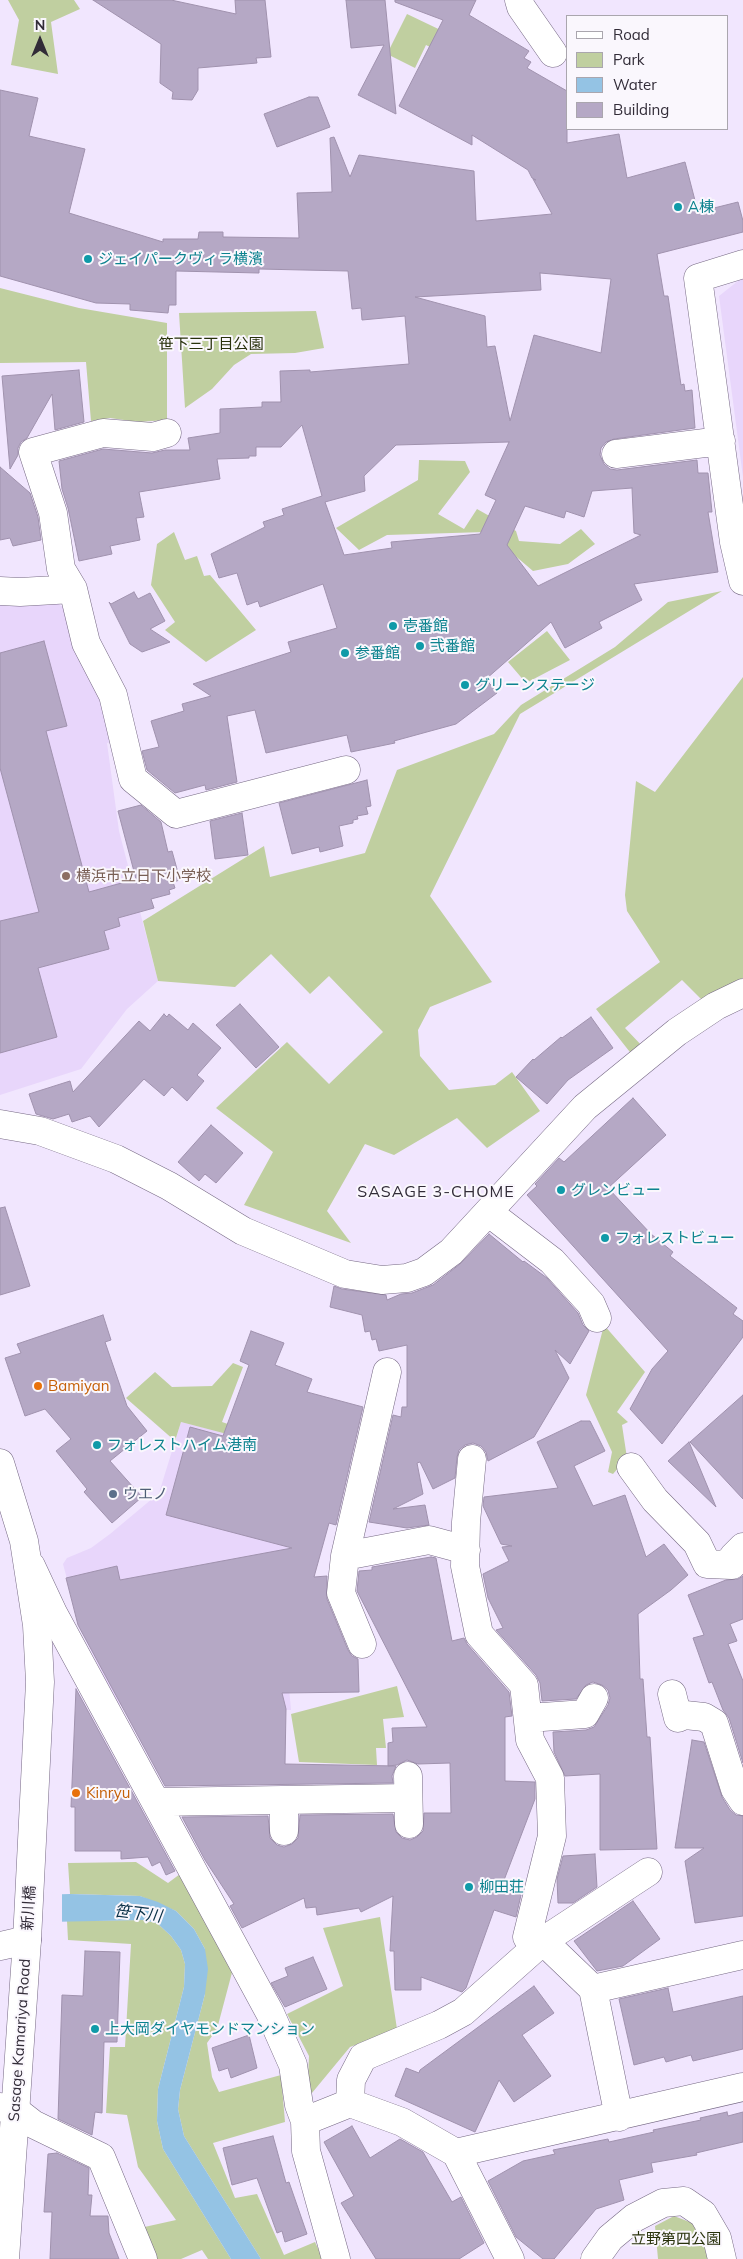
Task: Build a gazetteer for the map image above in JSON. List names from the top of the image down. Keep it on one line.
{"streets":{"street":["新川橋","Sasage Kamariya Road"]},"crossings":[["新川橋","Sasage Kamariya Road"]],"districts":["SASAGE 3-CHOME"],"water":["笹下川"],"parks":["笹下三丁目公園","立野第四公園"],"places":["A棟","ジェイパークヴィラ横濱","壱番館","弐番館","参番館","グリーンステージ","横浜市立日下小学校","グレンビュー","フォレストビュー","Bamiyan","フォレストハイム港南","ウエノ","Kinryu","柳田荘","上大岡ダイヤモンドマンション"],"legend":["Road","Park","Water","Building"],"north":"top"}
